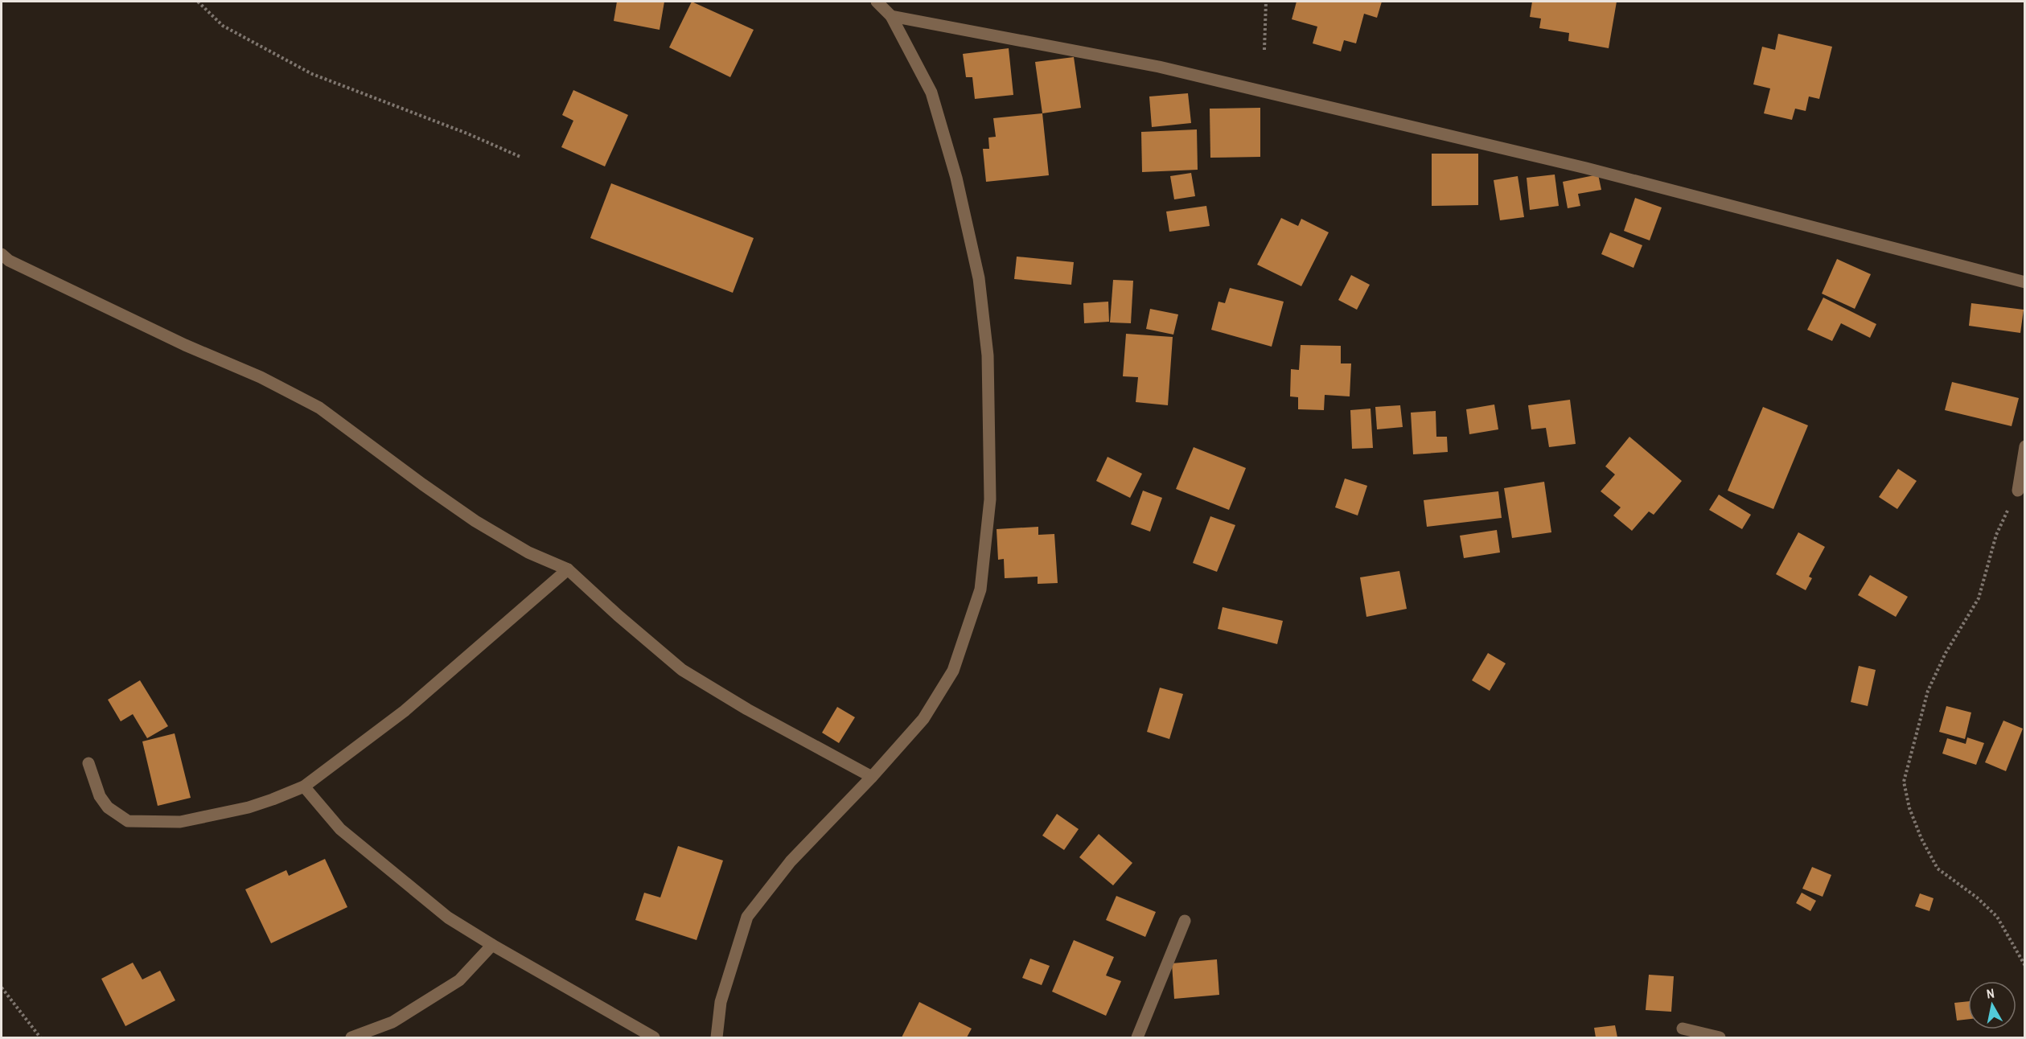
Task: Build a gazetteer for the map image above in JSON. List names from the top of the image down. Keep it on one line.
{"north":"top"}
